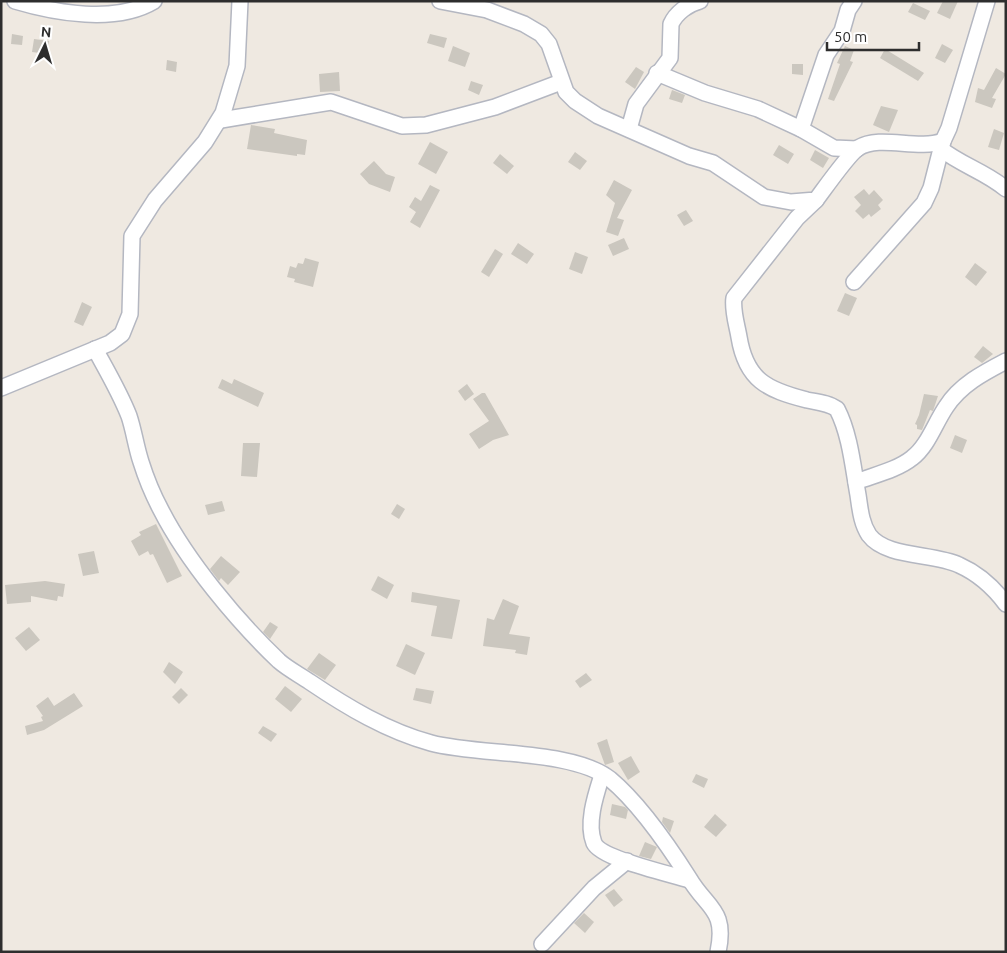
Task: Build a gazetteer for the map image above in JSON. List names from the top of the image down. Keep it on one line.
{"scale_bar":"50 m","north":"top"}
